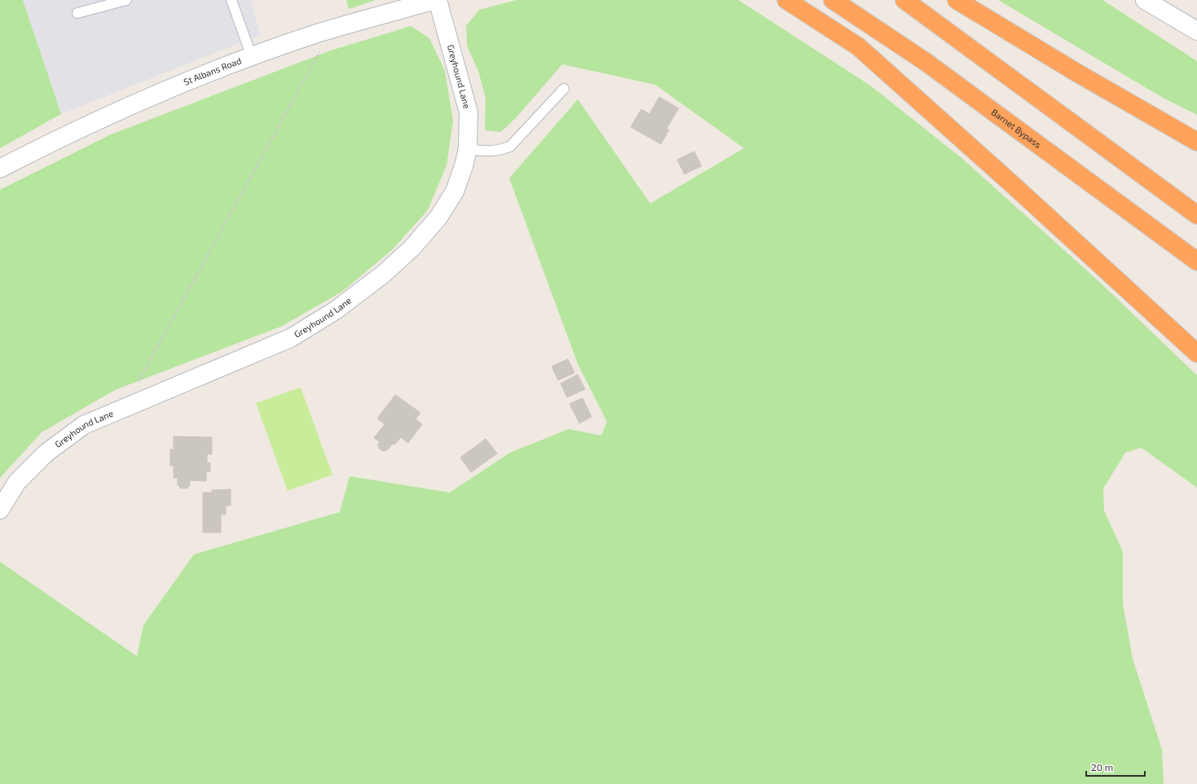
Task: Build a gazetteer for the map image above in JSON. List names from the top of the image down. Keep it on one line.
{"streets":{"highway":["Barnet Bypass"],"street":["St Albans Road","Greyhound Lane"]},"crossings":[["St Albans Road","Greyhound Lane"]],"scale_bar":"20 m"}
